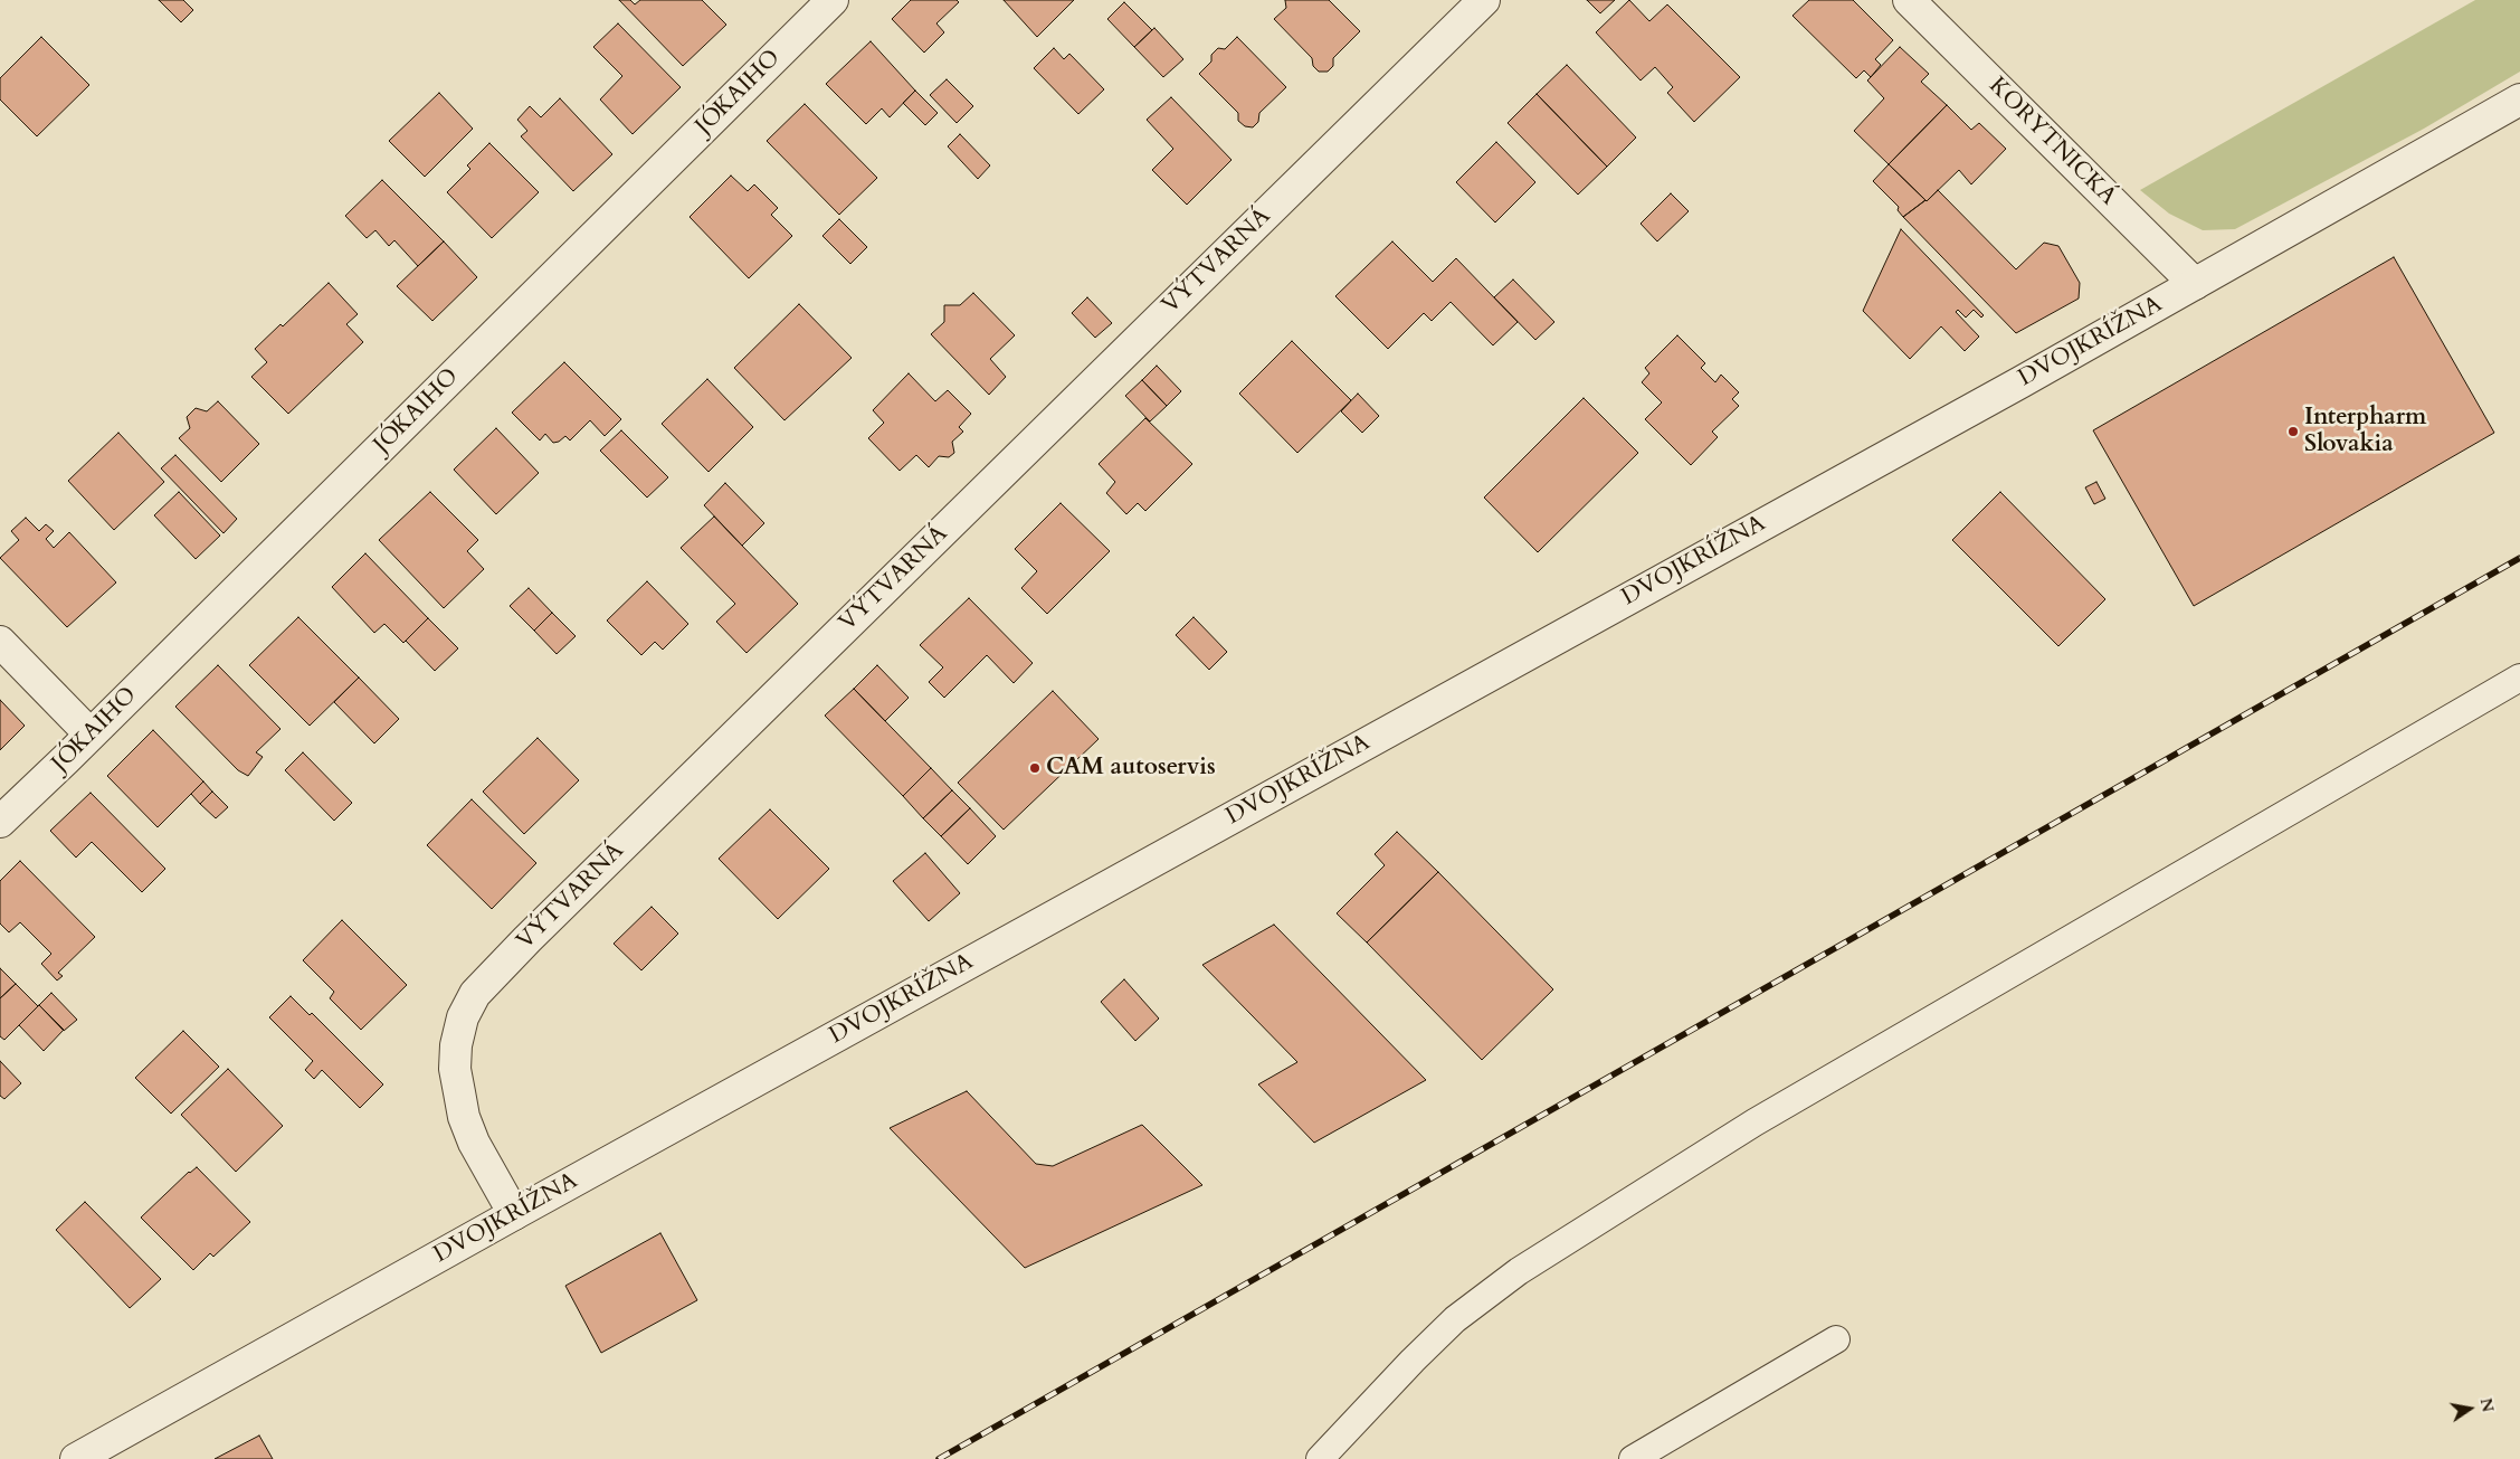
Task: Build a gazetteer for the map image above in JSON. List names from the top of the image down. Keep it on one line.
{"streets":{"street":["JÓKAIHO","KORYTNICKÁ","VÝTVARNÁ","DVOJKRÍŽNA"]},"crossings":[["KORYTNICKÁ","DVOJKRÍŽNA"],["VÝTVARNÁ","DVOJKRÍŽNA"]],"places":["Interpharm Slovakia","CAM autoservis"],"north":"right"}
